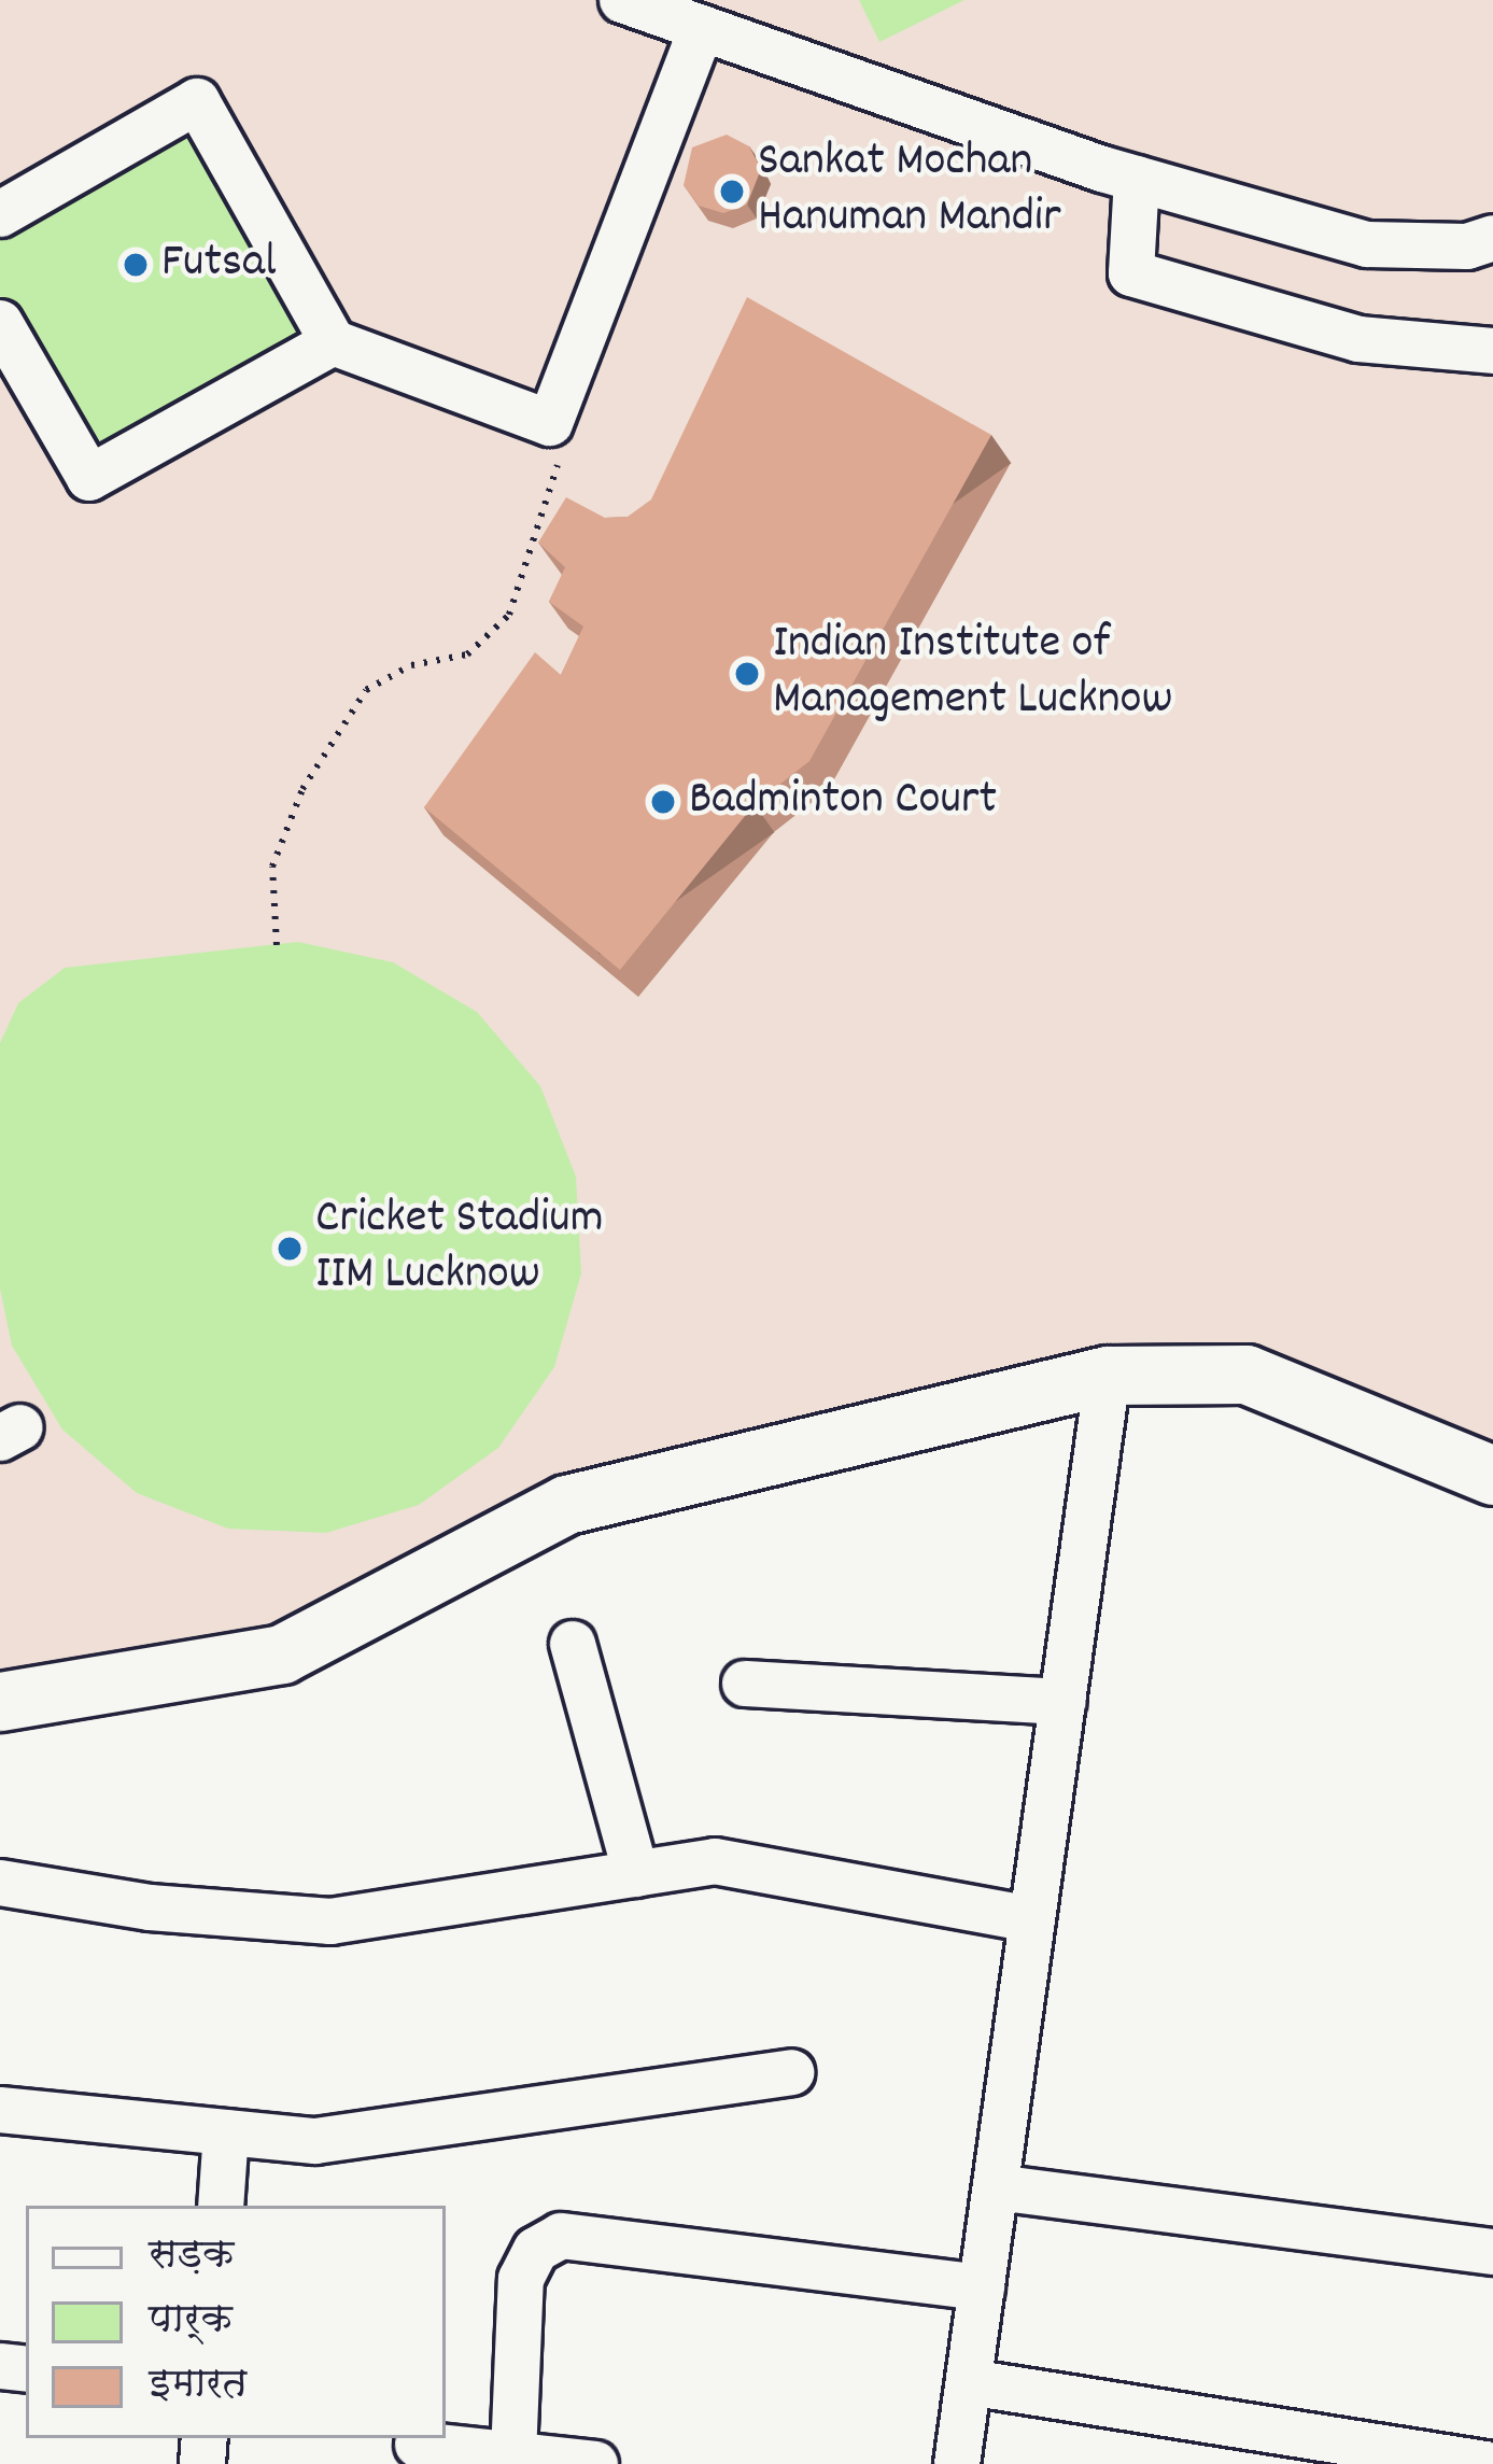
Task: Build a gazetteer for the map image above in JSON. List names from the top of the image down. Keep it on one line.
{"places":["Sankat Mochan Hanuman Mandir","Futsal","Indian Institute of Management Lucknow","Badminton Court","Cricket Stadium IIM Lucknow"],"legend":["सड़क","पार्क","इमारत"]}
